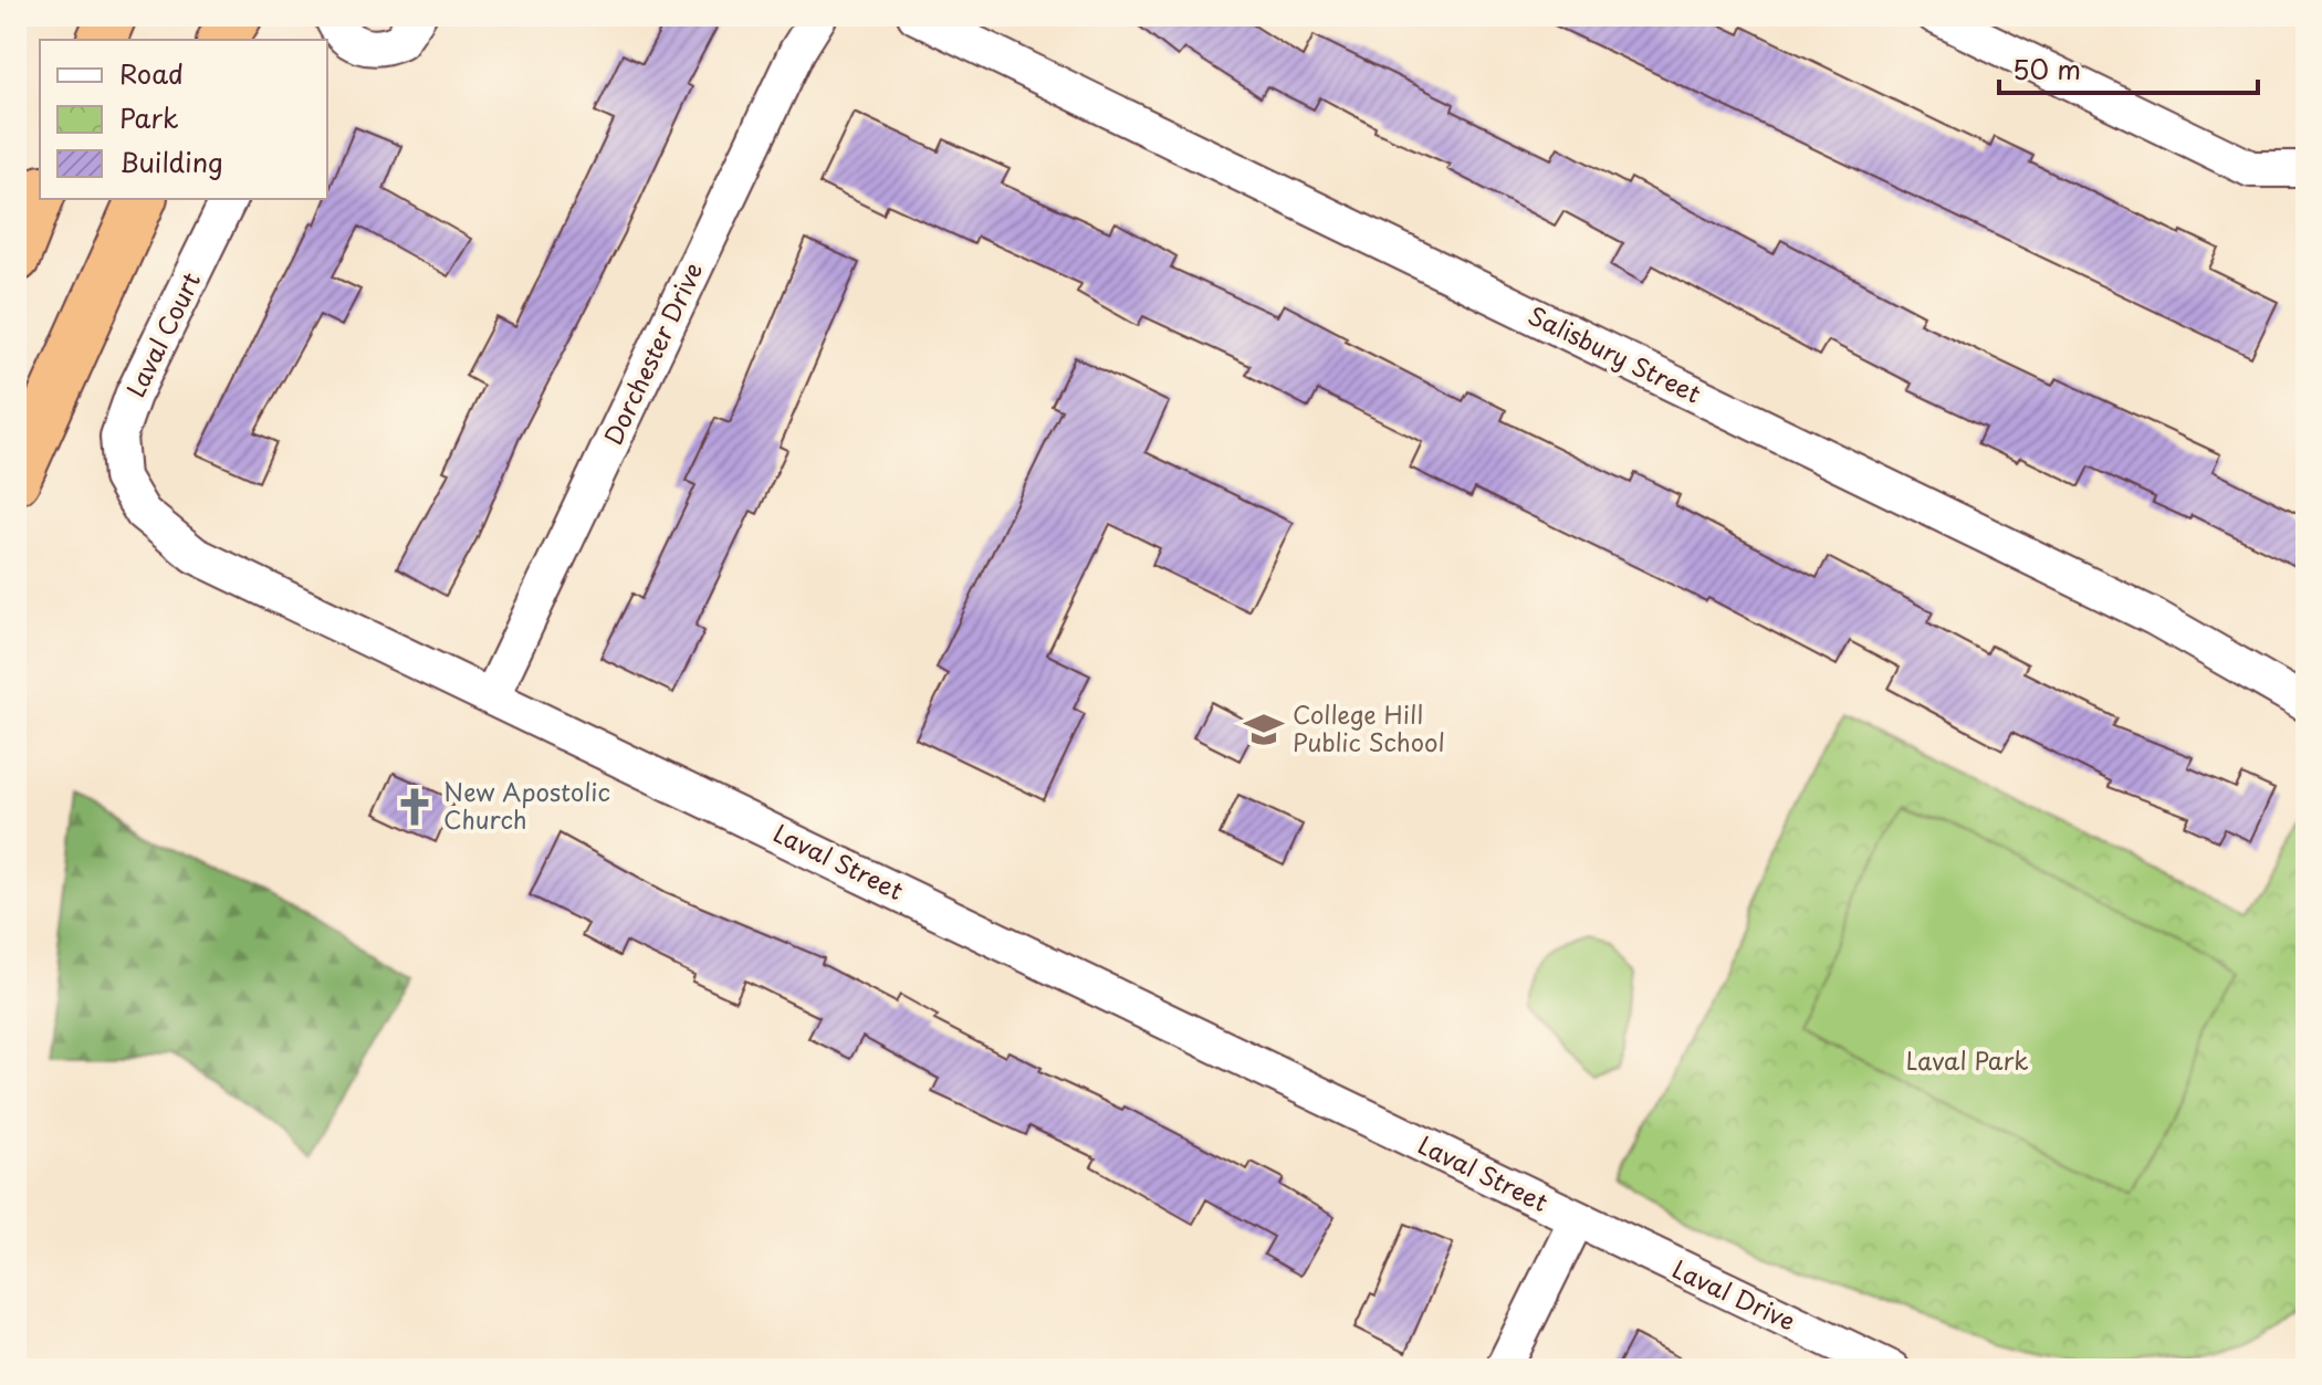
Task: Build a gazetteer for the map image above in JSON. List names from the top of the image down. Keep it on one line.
{"streets":{"street":["Laval Court","Dorchester Drive","Salisbury Street","Laval Street","Laval Drive"]},"crossings":[["Laval Court","Laval Street"],["Dorchester Drive","Laval Street"],["Laval Street","Laval Drive"]],"parks":["Laval Park"],"places":{"school or university":["College Hill Public School"],"church":["New Apostolic Church"]},"legend":["Road","Park","Building"],"scale_bar":"50 m"}
